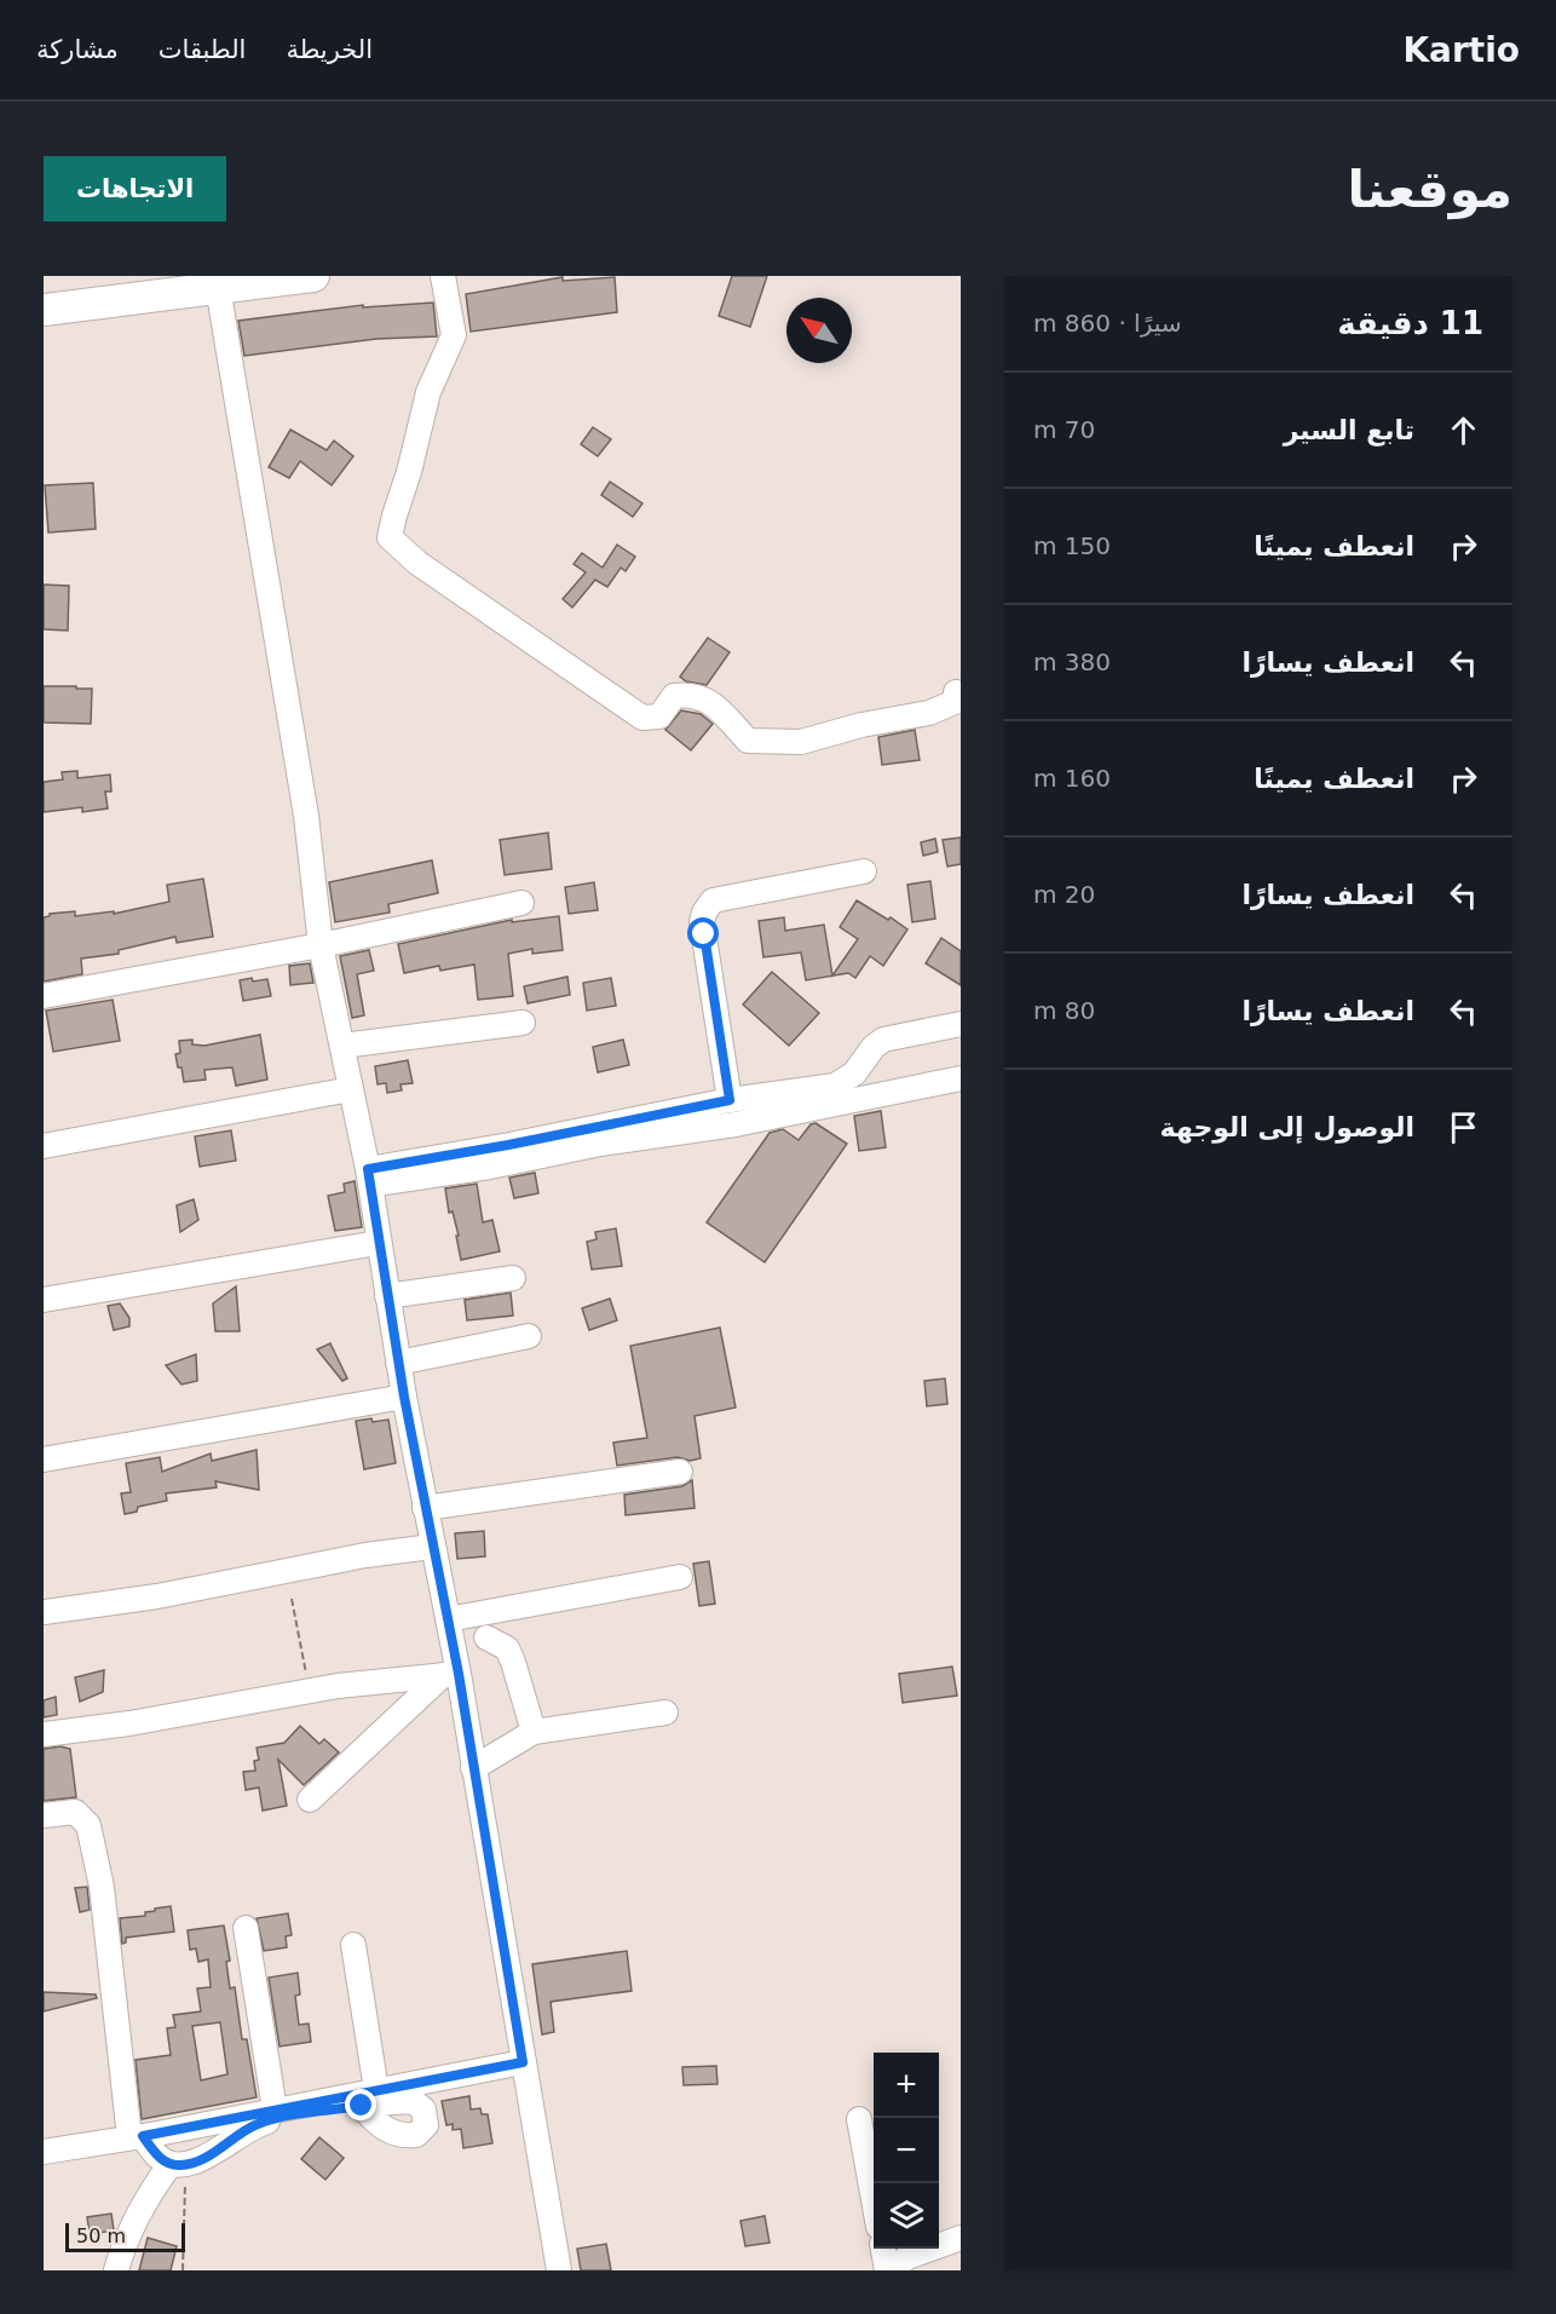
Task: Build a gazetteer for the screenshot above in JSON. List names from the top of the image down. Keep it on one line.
{"scale_bar":"50 m","north":"top left","page":{"header":"Kartio","nav":["الخريطة","الطبقات","مشاركة"],"buttons":"الاتجاهات","title":"موقعنا","heading":["11 دقيقة","سيرًا · 860 m"],"list":[["تابع السير","70 m"],["انعطف يمينًا","150 m"],["انعطف يسارًا","380 m"],["انعطف يمينًا","160 m"],["انعطف يسارًا","20 m"],["انعطف يسارًا","80 m"],"الوصول إلى الوجهة"],"map_buttons":["+","−"],"scale":"50 m"}}
